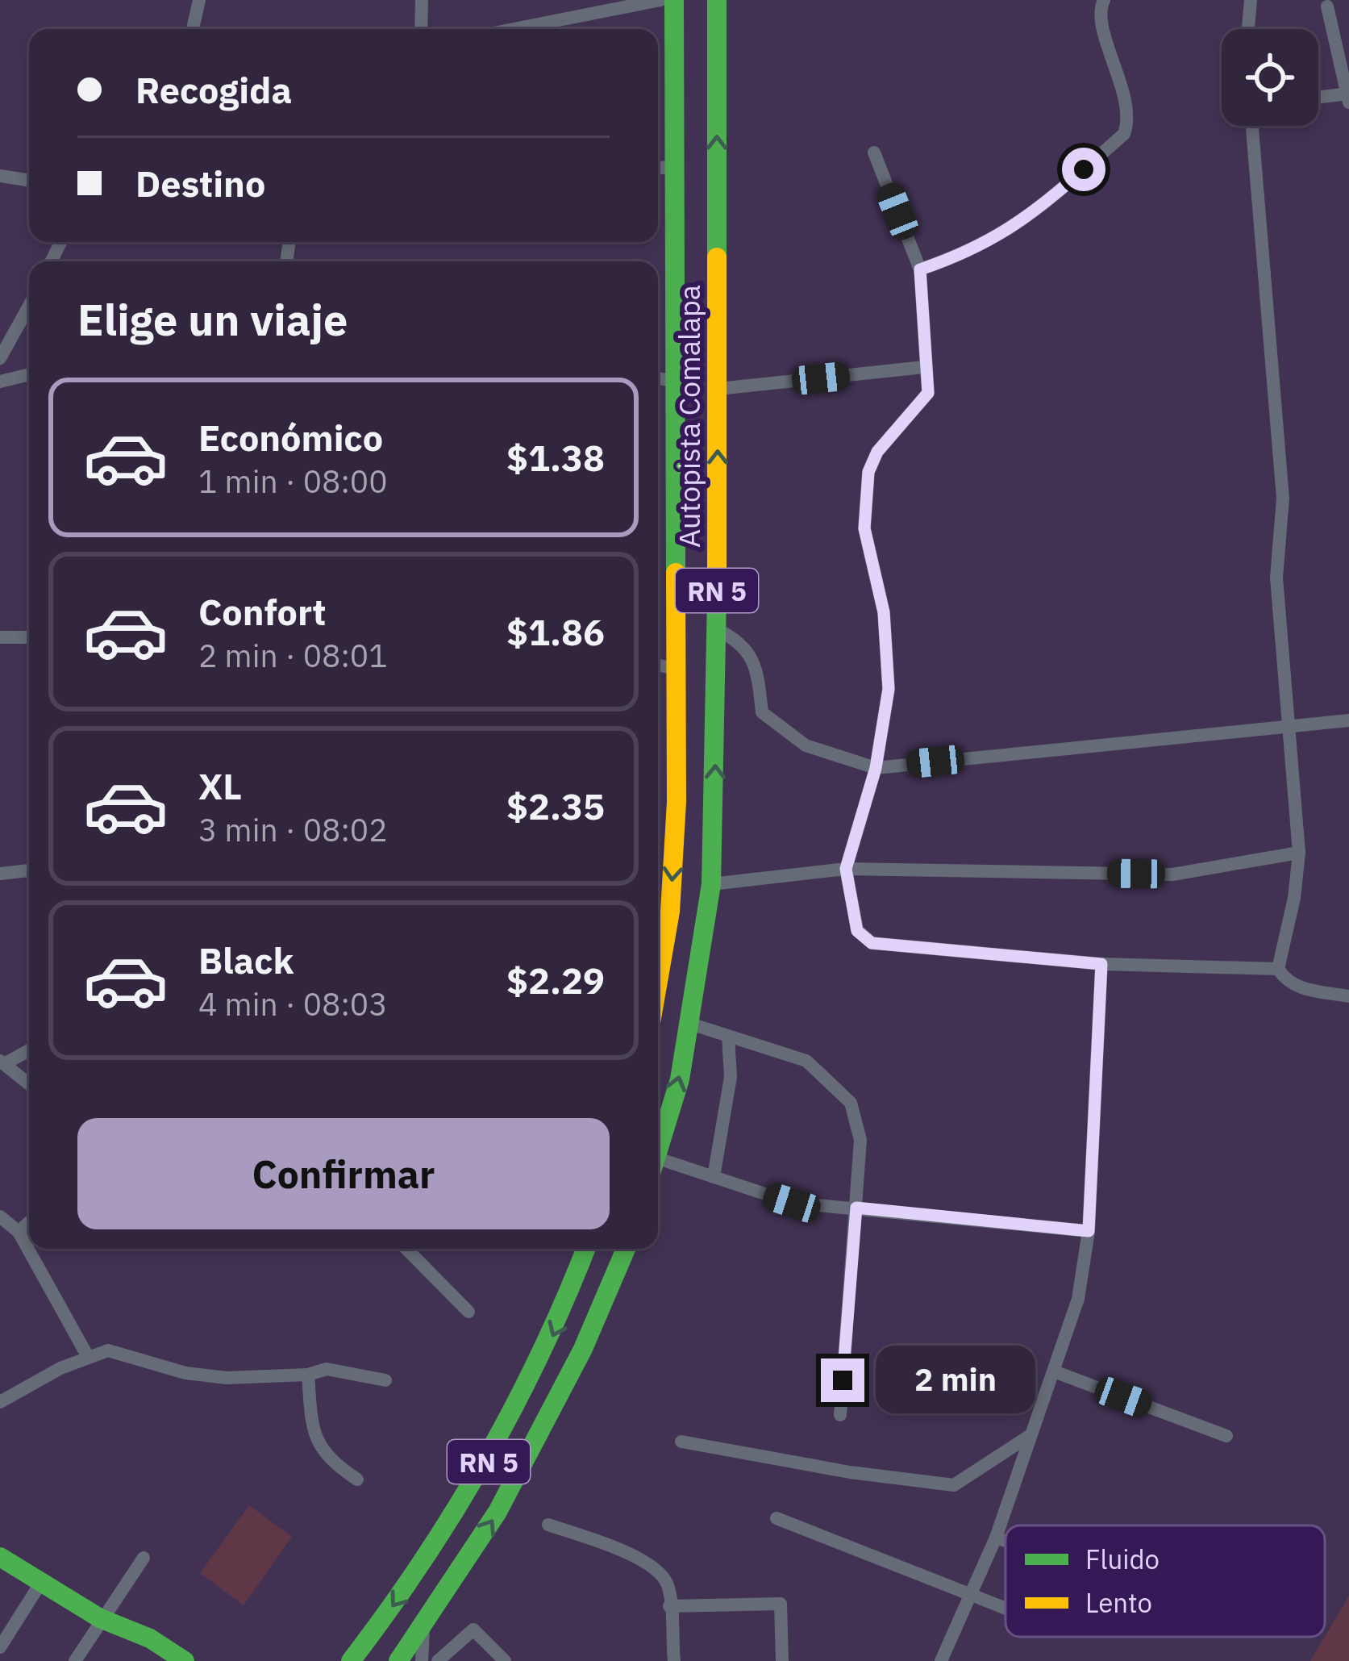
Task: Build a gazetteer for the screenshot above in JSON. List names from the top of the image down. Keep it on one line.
{"streets":{"main road":["Autopista Comalapa","RN 5"]},"legend":["Fluido","Lento"],"page":{"banner":["Recogida","Destino"],"heading":"Elige un viaje","list":[{"name":"Económico","note":"1 min · 08:00","value":"$1.38"},{"name":"Confort","note":"2 min · 08:01","value":"$1.86"},{"name":"XL","note":"3 min · 08:02","value":"$2.35"},{"name":"Black","note":"4 min · 08:03","value":"$2.29"}],"buttons":"Confirmar","bubble":"2 min"}}
